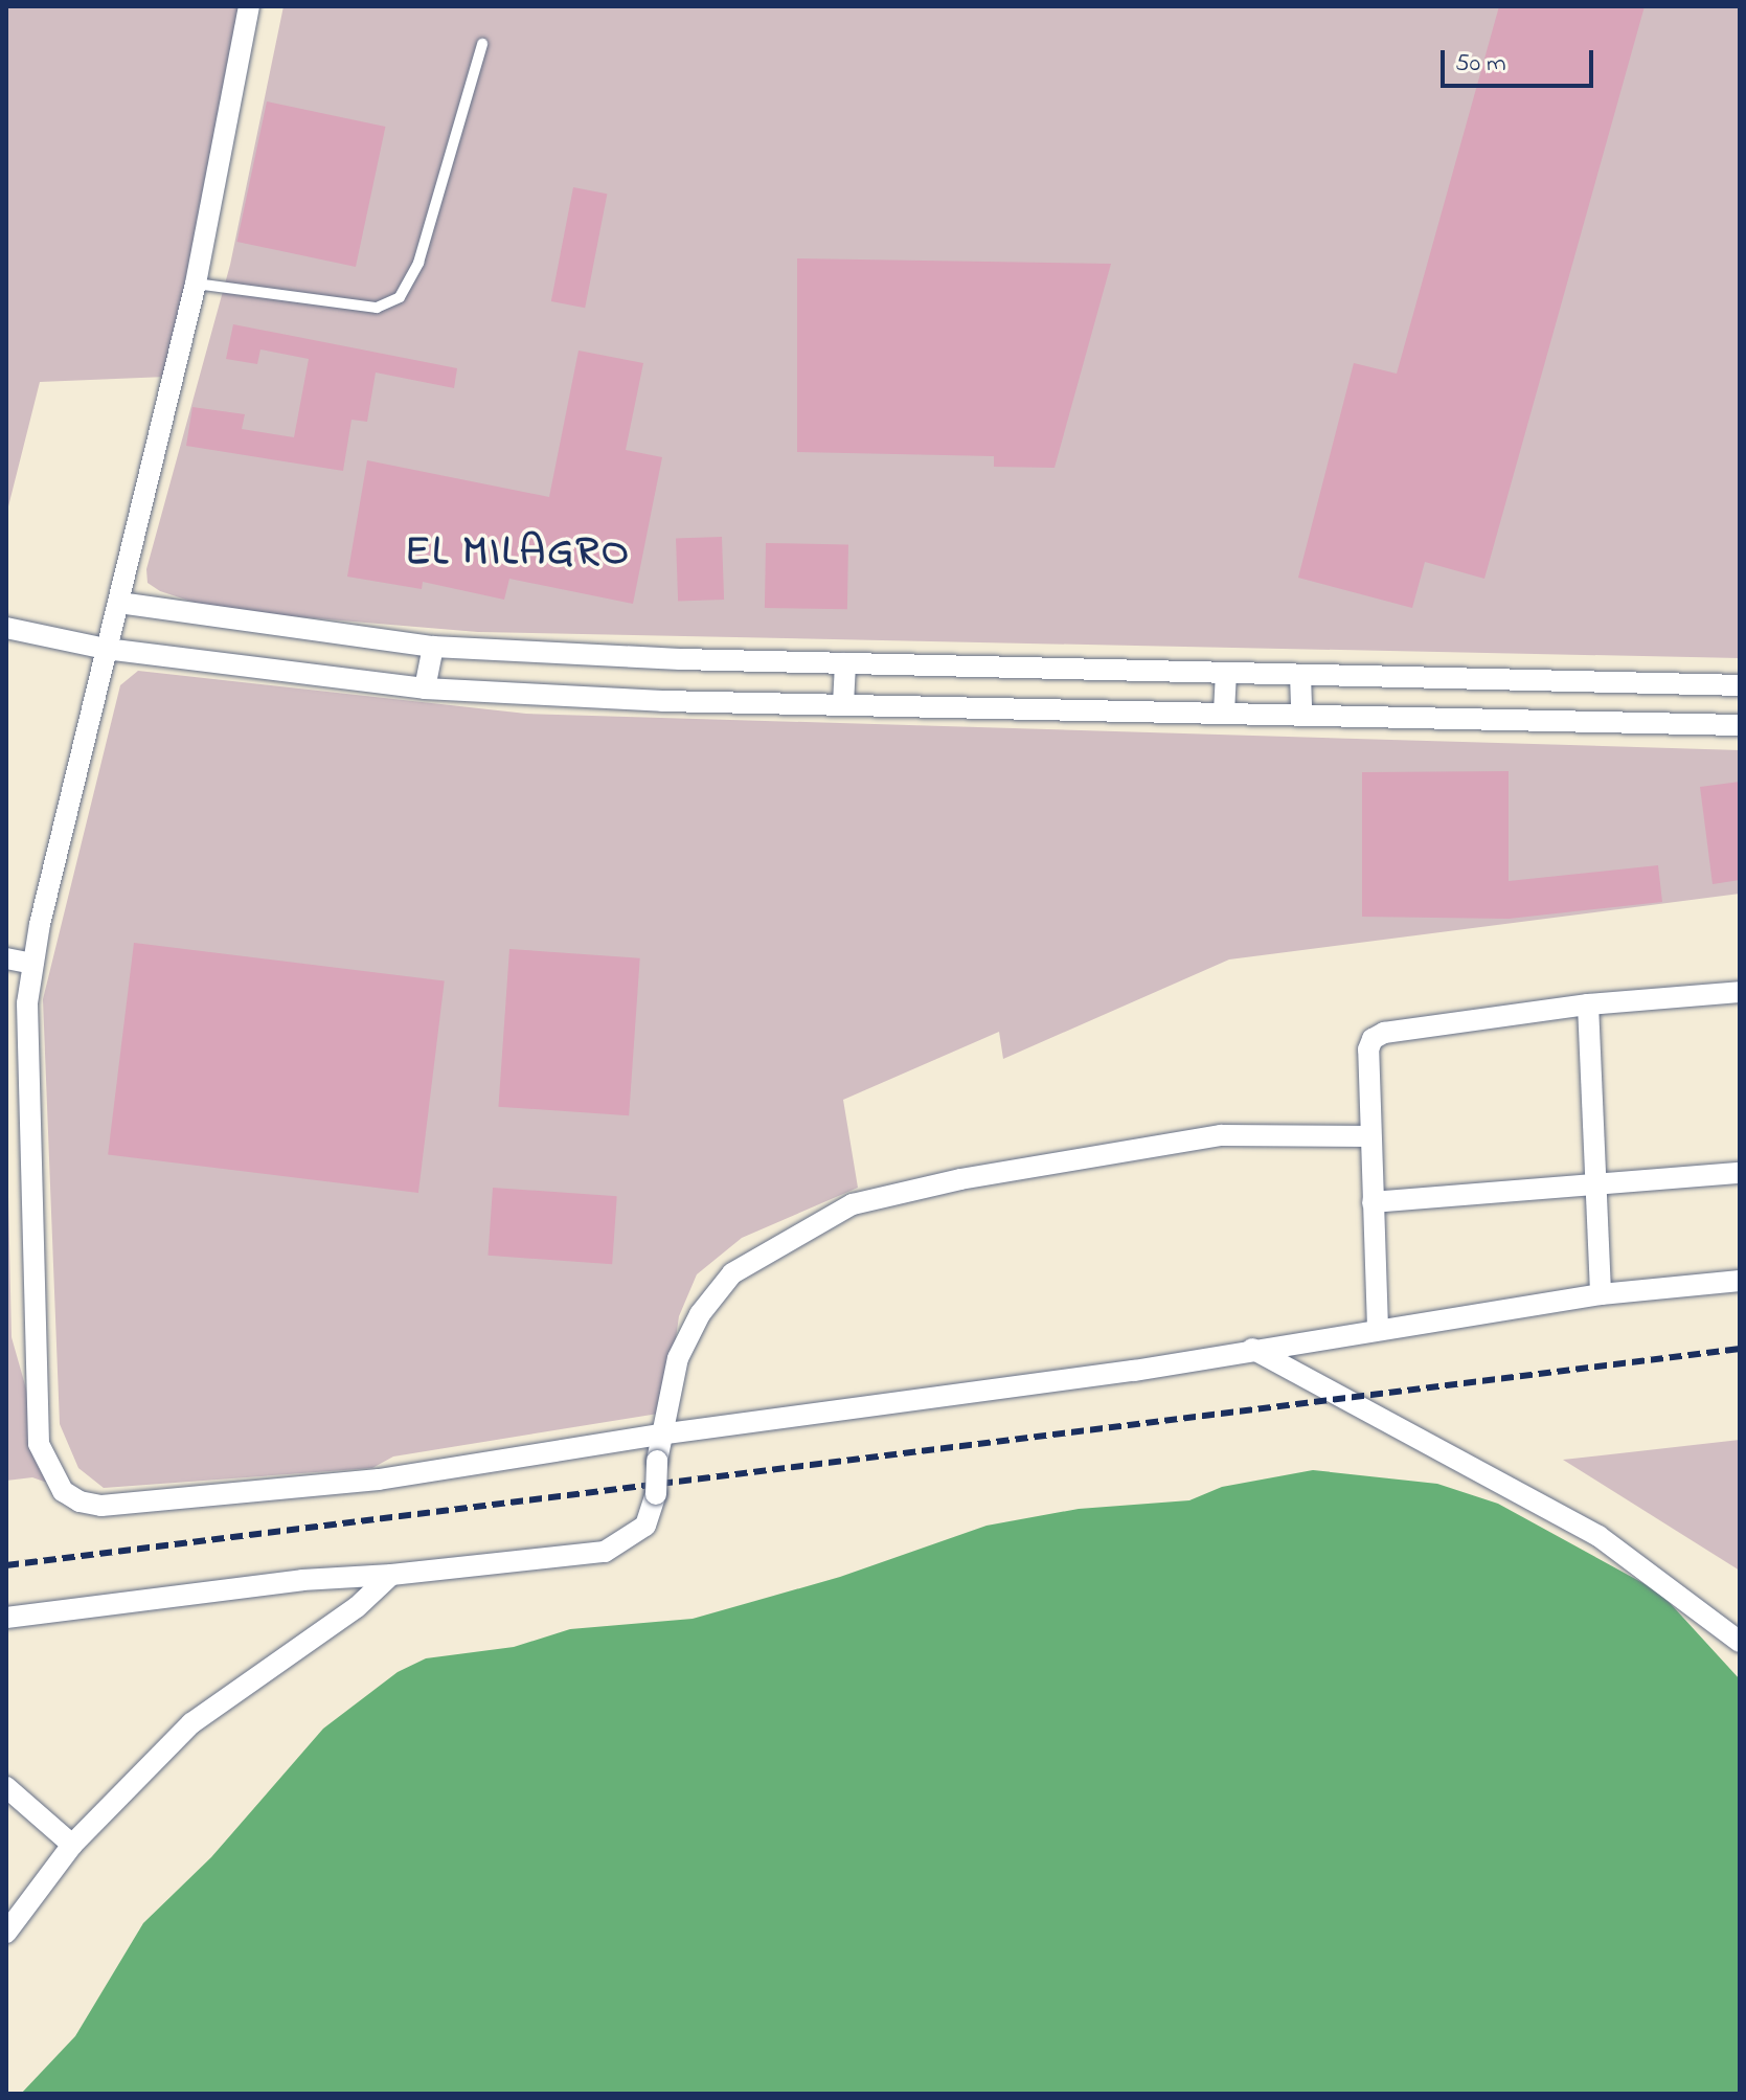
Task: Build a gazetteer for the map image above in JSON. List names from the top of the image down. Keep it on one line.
{"districts":["EL MILAGRO"],"scale_bar":"50 m"}
